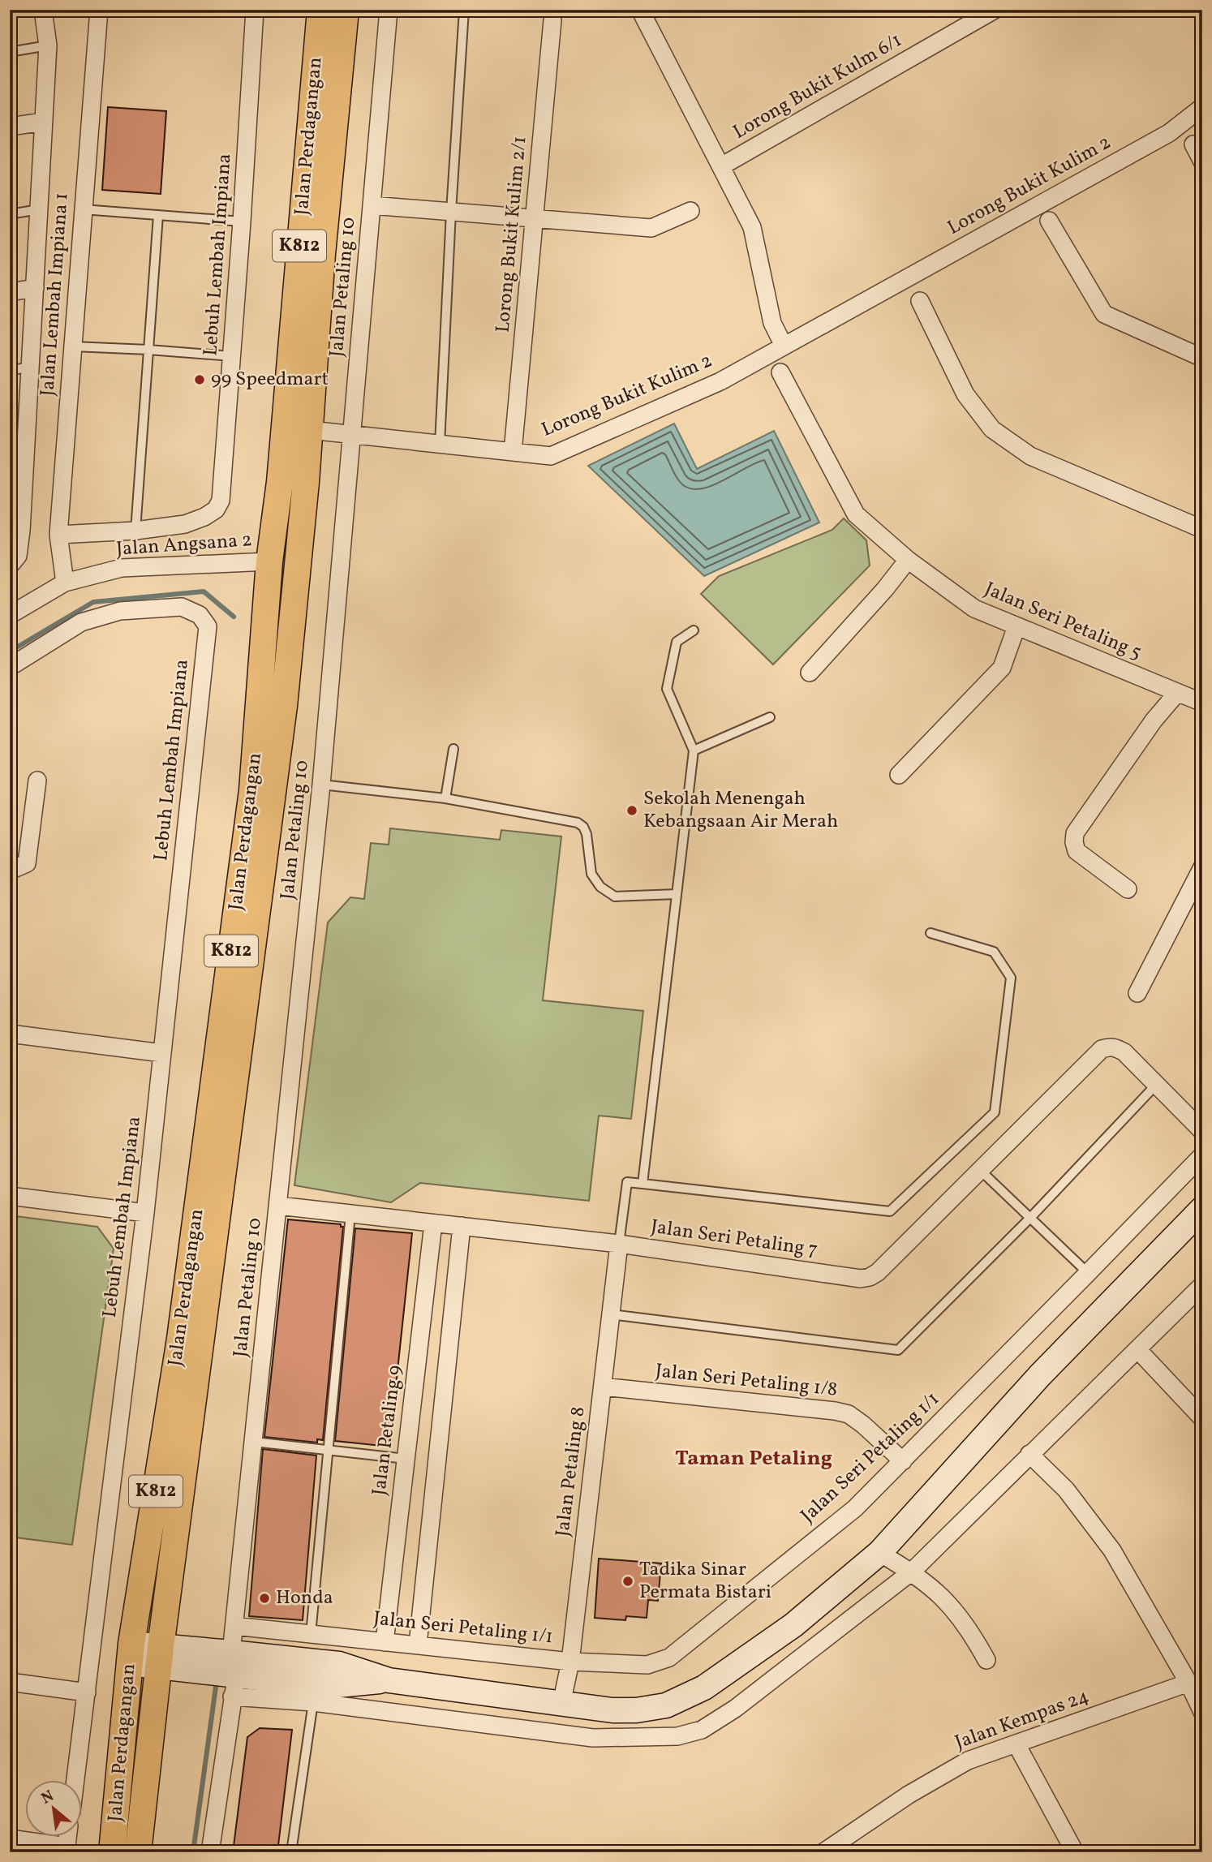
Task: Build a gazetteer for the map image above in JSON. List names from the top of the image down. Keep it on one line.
{"streets":{"main road":["Jalan Perdagangan","K812"],"street":["Lorong Bukit Kulm 6/1","Lorong Bukit Kulim 2","Lorong Bukit Kulim 2/1","Lebuh Lembah Impiana","Jalan Petaling 10","Jalan Lembah Impiana 1","Jalan Angsana 2","Jalan Seri Petaling 5","Jalan Seri Petaling 7","Jalan Seri Petaling 1/8","Jalan Petaling 9","Jalan Seri Petaling 1/1","Jalan Petaling 8","Jalan Kempas 24"]},"crossings":[["Jalan Perdagangan","Lorong Bukit Kulim 2"],["Jalan Perdagangan","Jalan Angsana 2"],["Lorong Bukit Kulim 2","Lorong Bukit Kulim 2/1"],["Lorong Bukit Kulim 2","Jalan Petaling 10"],["Lebuh Lembah Impiana","Jalan Lembah Impiana 1"],["Jalan Petaling 10","Jalan Seri Petaling 7"],["Jalan Petaling 10","Jalan Seri Petaling 1/1"],["Jalan Lembah Impiana 1","Jalan Angsana 2"],["Jalan Seri Petaling 7","Jalan Petaling 9"],["Jalan Seri Petaling 7","Jalan Petaling 8"],["Jalan Seri Petaling 1/8","Jalan Seri Petaling 1/1"],["Jalan Seri Petaling 1/8","Jalan Petaling 8"],["Jalan Petaling 9","Jalan Seri Petaling 1/1"],["Jalan Seri Petaling 1/1","Jalan Petaling 8"]],"districts":["Taman Petaling"],"places":["99 Speedmart","Sekolah Menengah Kebangsaan Air Merah","Tadika Sinar Permata Bistari","Honda"],"north":"top left"}
